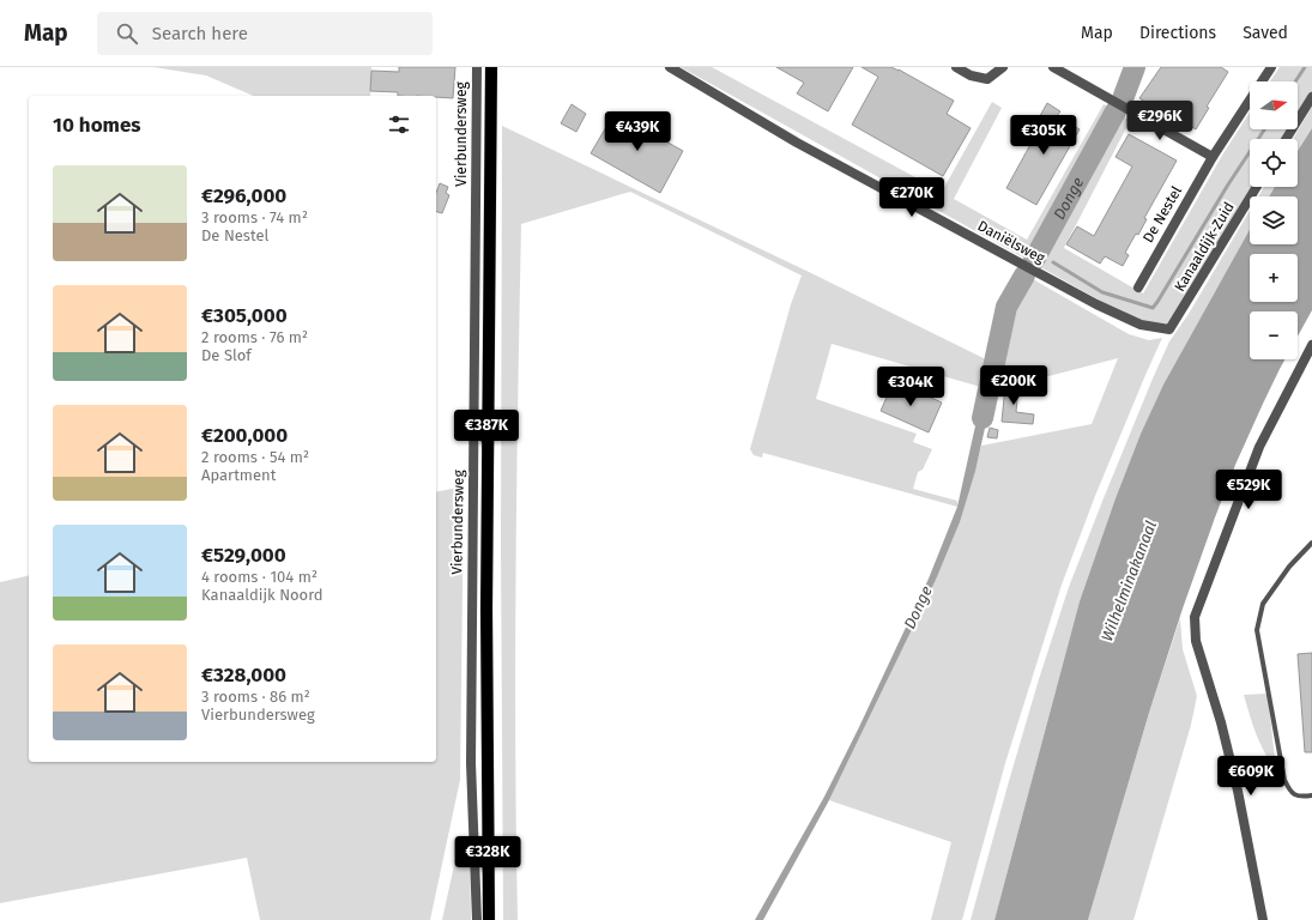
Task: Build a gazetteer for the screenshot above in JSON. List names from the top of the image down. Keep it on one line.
{"streets":{"main road":["Vierbundersweg"],"street":["De Nestel","Daniëlsweg","Kanaaldijk-Zuid"]},"crossings":[["Daniëlsweg","Kanaaldijk-Zuid"]],"water":["Donge","Wilhelminakanaal"],"north":"right","page":{"header":"Map","search":"Search here","nav":["Map","Directions","Saved"],"map_buttons":["+","−"],"heading":"10 homes","price":["€296K","€439K","€305K","€270K","€200K","€304K","€387K","€529K","€609K","€328K"],"list":[{"name":"€296,000","note":"3 rooms · 74 m² · De Nestel"},{"name":"€305,000","note":"2 rooms · 76 m² · De Slof"},{"name":"€200,000","note":"2 rooms · 54 m² · Apartment"},{"name":"€529,000","note":"4 rooms · 104 m² · Kanaaldijk Noord"},{"name":"€328,000","note":"3 rooms · 86 m² · Vierbundersweg"}]}}
